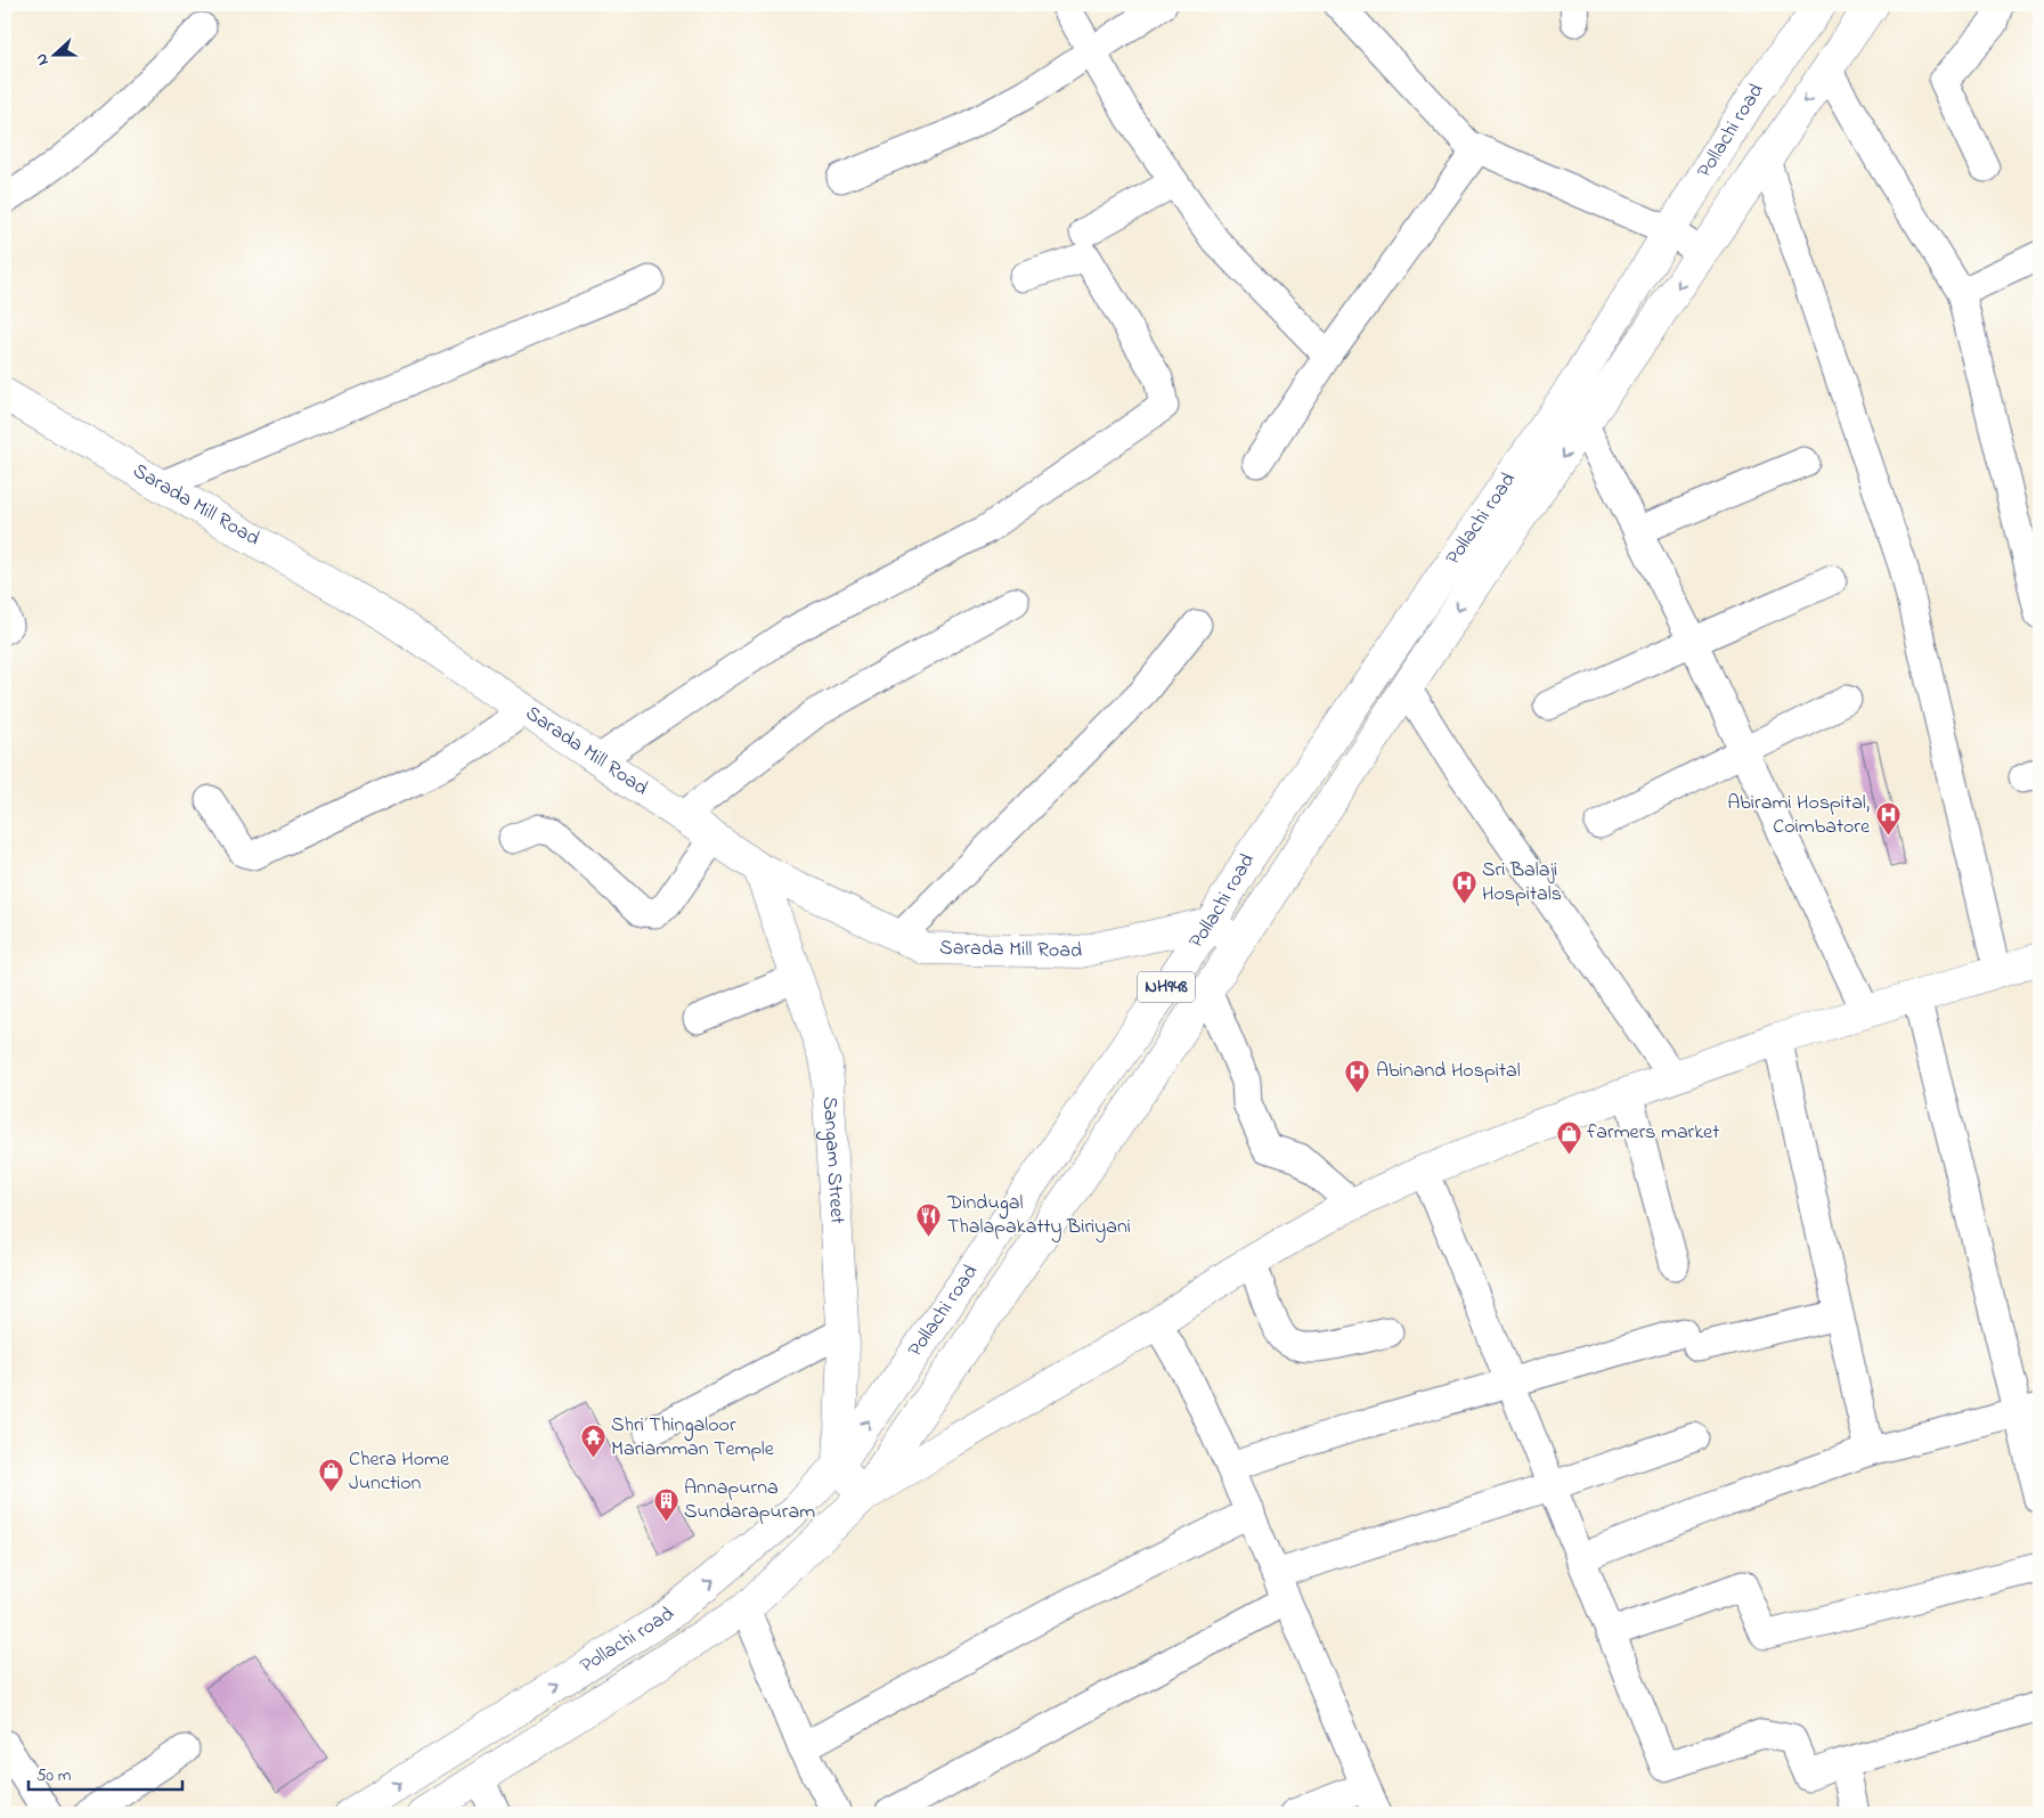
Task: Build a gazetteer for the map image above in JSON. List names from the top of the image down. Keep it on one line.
{"streets":{"main road":["Pollachi road","Sarada Mill Road","NH948","Sangam Street"]},"crossings":[["Pollachi road","Sarada Mill Road"],["Pollachi road","Sangam Street"],["Sarada Mill Road","Sangam Street"]],"places":{"hospital":["Abirami Hospital, Coimbatore","Sri Balaji Hospitals","Abinand Hospital"],"shop":["farmers market","Chera Home Junction"],"restaurant":["Dindugal Thalapakatty Biriyani"],"temple":["Shri Thingaloor Mariamman Temple"],"building":["Annapurna Sundarapuram"]},"scale_bar":"50 m","north":"left"}
